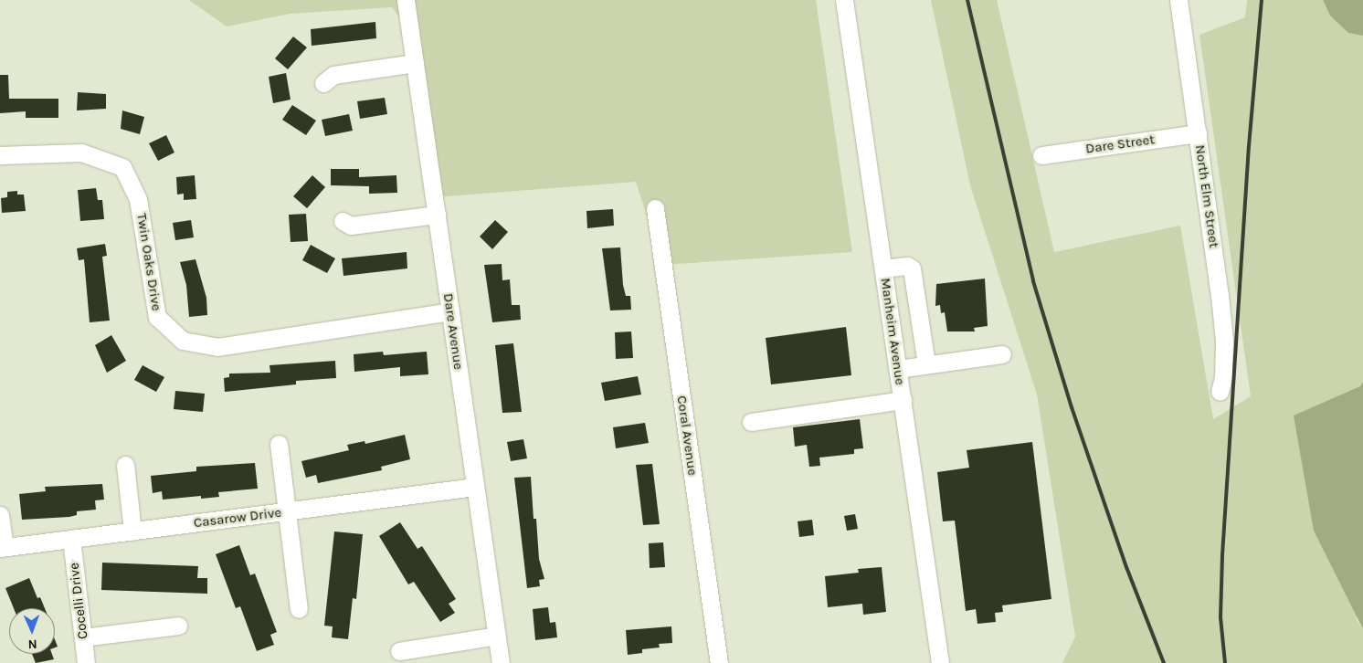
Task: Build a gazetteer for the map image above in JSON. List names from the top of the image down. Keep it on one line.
{"streets":{"street":["Dare Street","North Elm Street","Twin Oaks Drive","Dare Avenue","Manheim Avenue","Coral Avenue","Casarow Drive","Cocelli Drive"]},"crossings":[["Dare Street","North Elm Street"],["Twin Oaks Drive","Dare Avenue"],["Dare Avenue","Casarow Drive"],["Casarow Drive","Cocelli Drive"]],"north":"bottom"}
